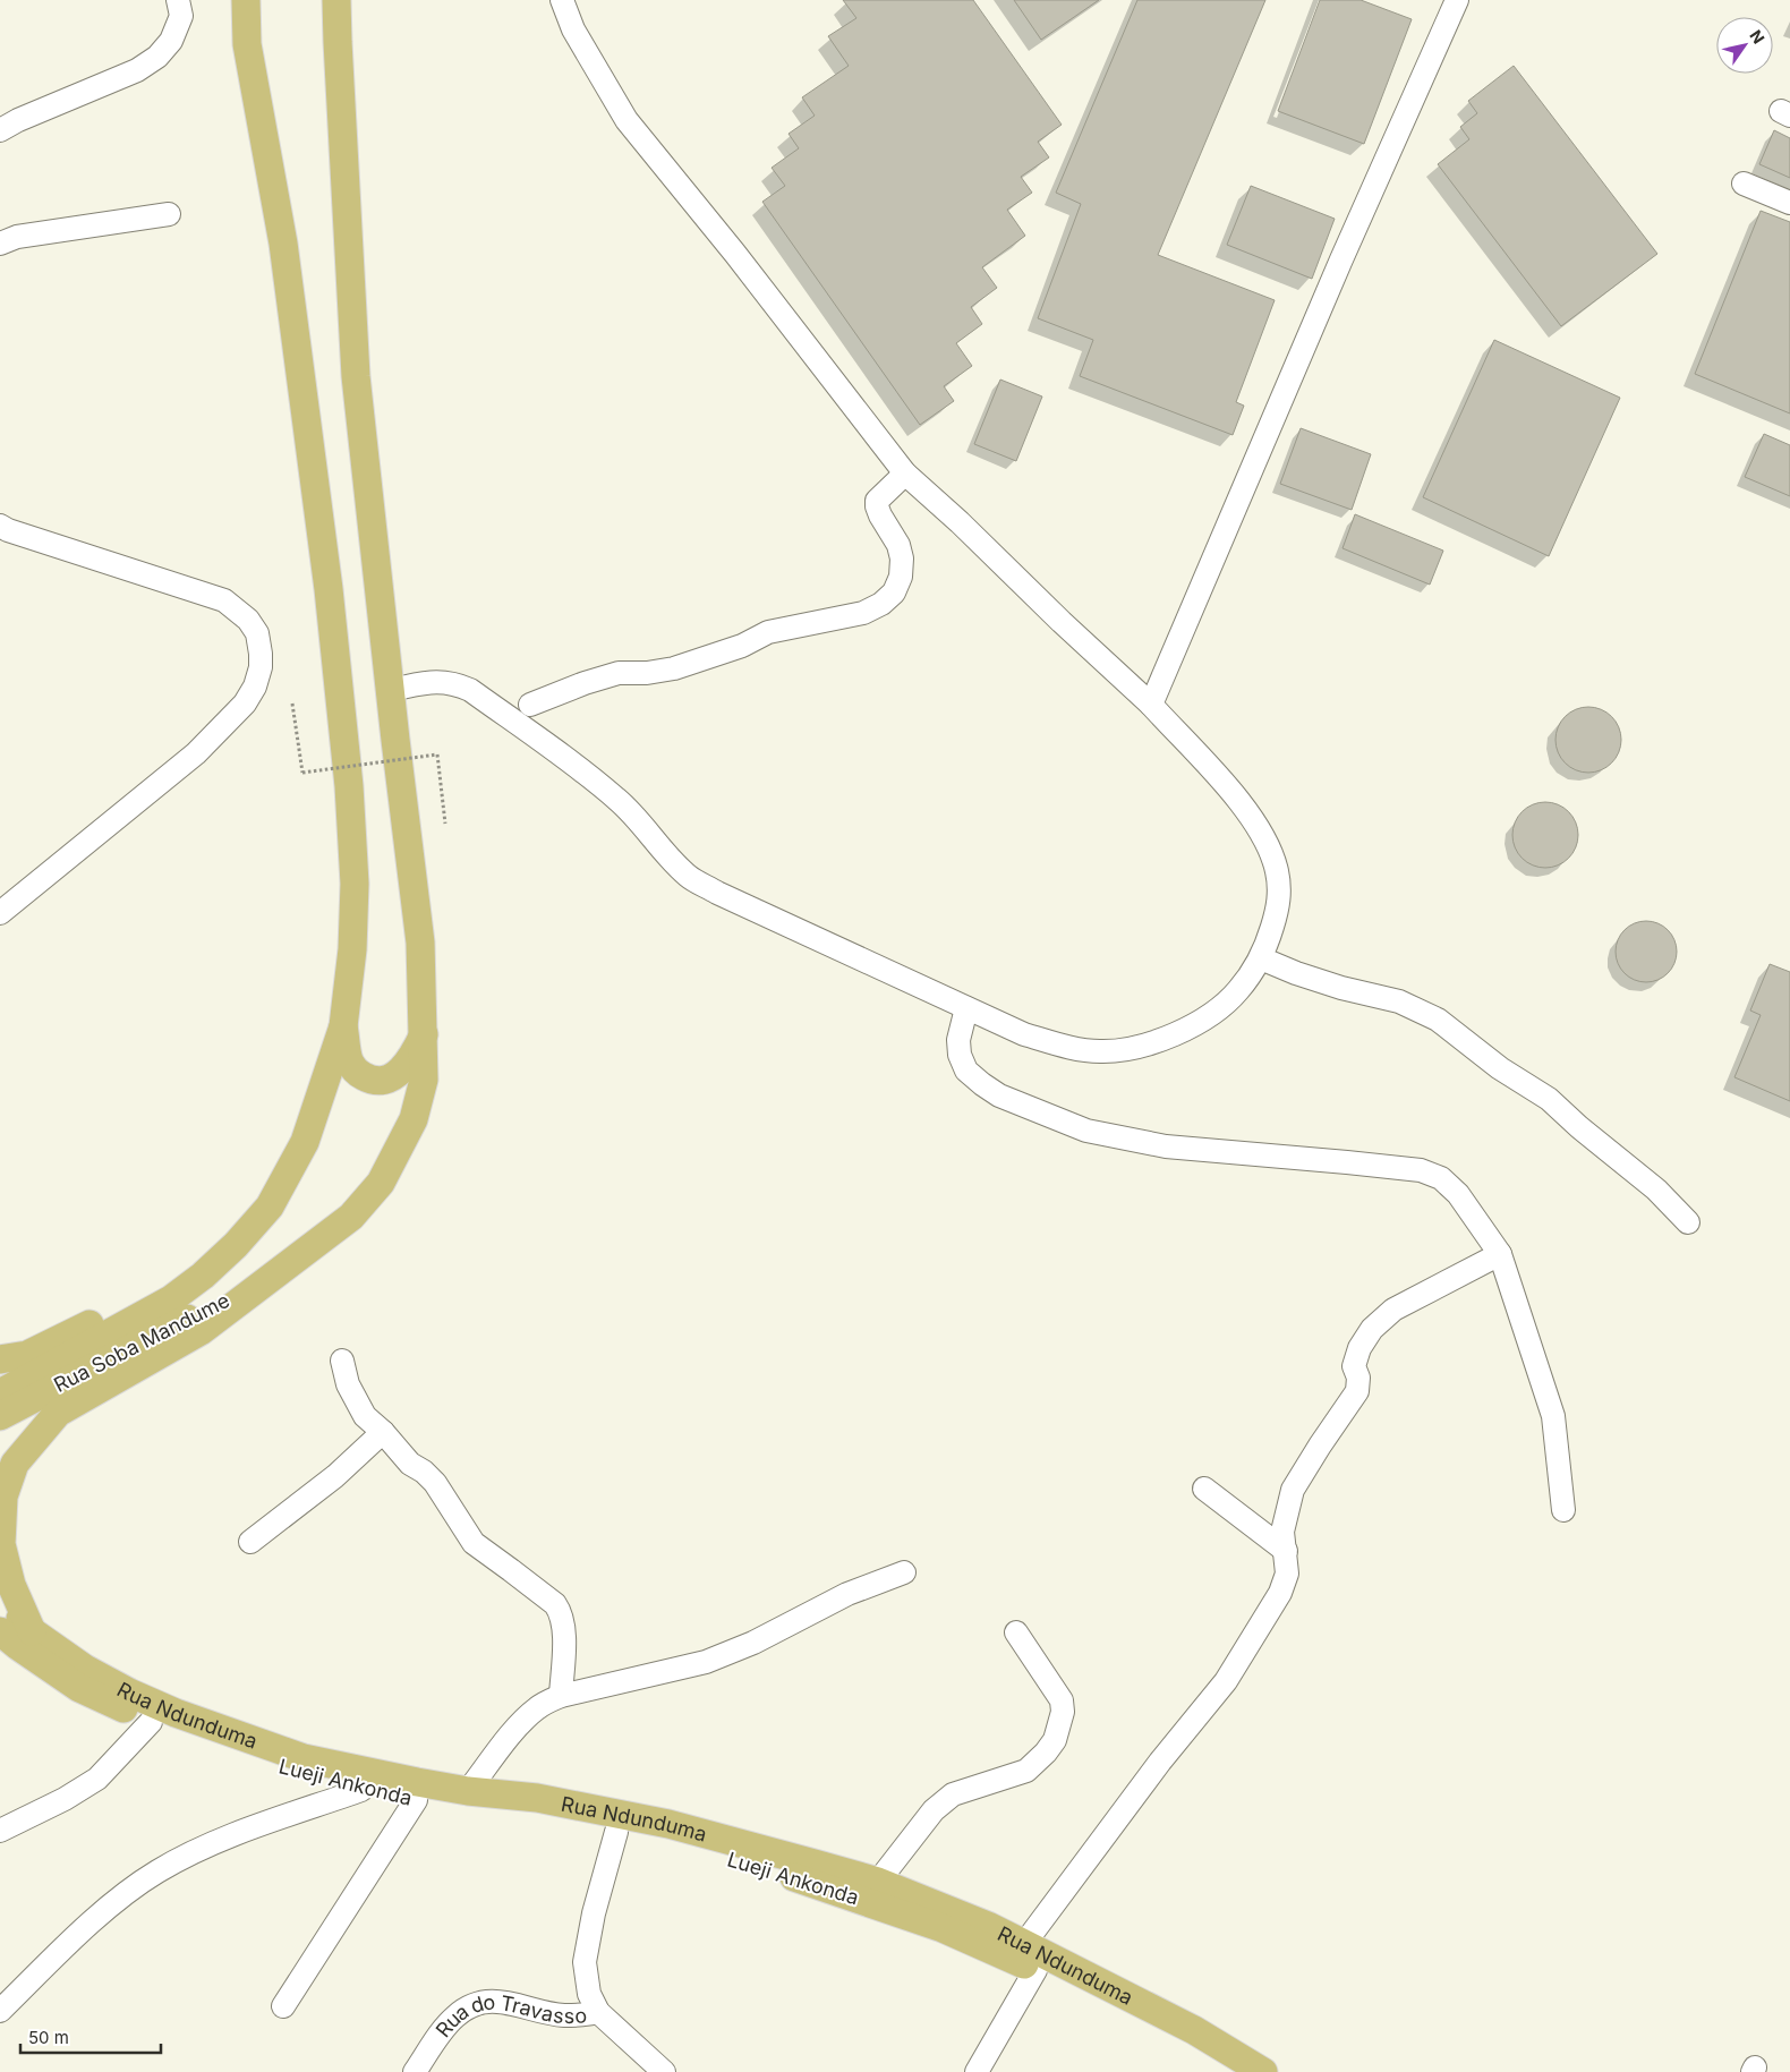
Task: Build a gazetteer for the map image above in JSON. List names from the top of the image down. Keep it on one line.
{"streets":{"main road":["Rua Soba Mandume","Rua Ndunduma","Lueji Ankonda"],"street":["Rua do Travasso"]},"crossings":[["Rua Ndunduma","Lueji Ankonda"]],"scale_bar":"50 m","north":"top right"}
